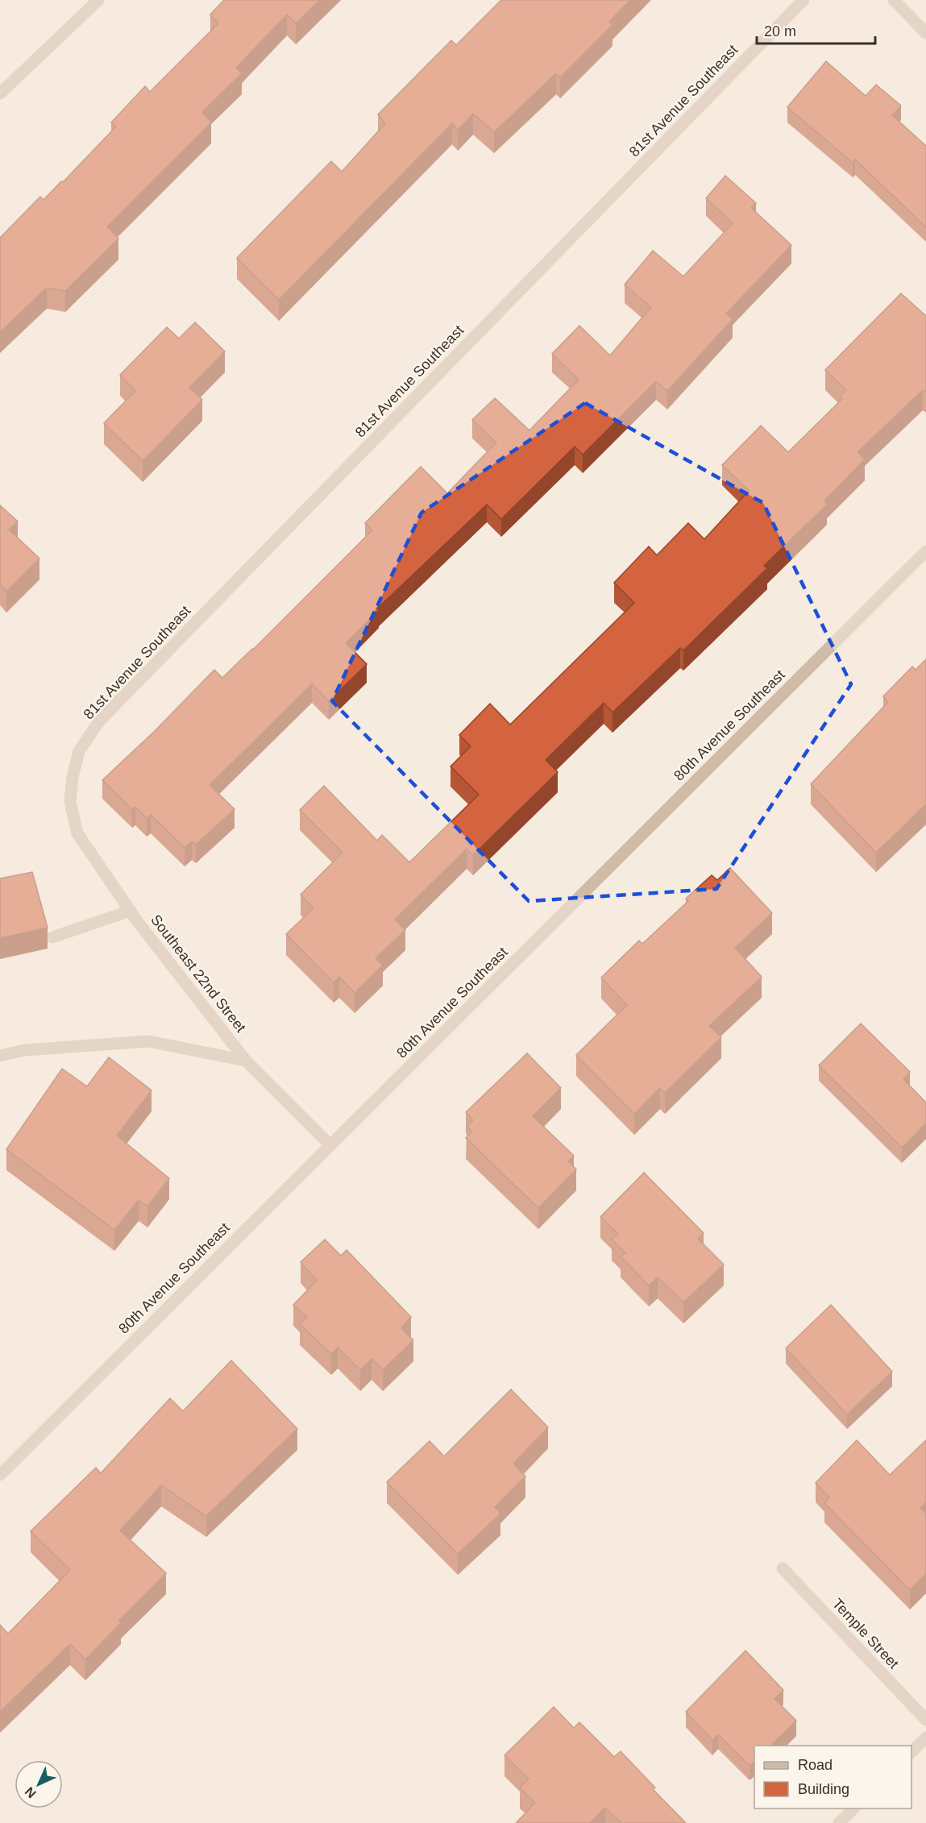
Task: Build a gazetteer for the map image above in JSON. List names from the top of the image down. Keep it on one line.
{"streets":{"street":["81st Avenue Southeast","80th Avenue Southeast","Southeast 22nd Street","Temple Street"]},"crossings":[["81st Avenue Southeast","Southeast 22nd Street"],["80th Avenue Southeast","Southeast 22nd Street"]],"legend":["Road","Building"],"scale_bar":"20 m","north":"bottom left"}
